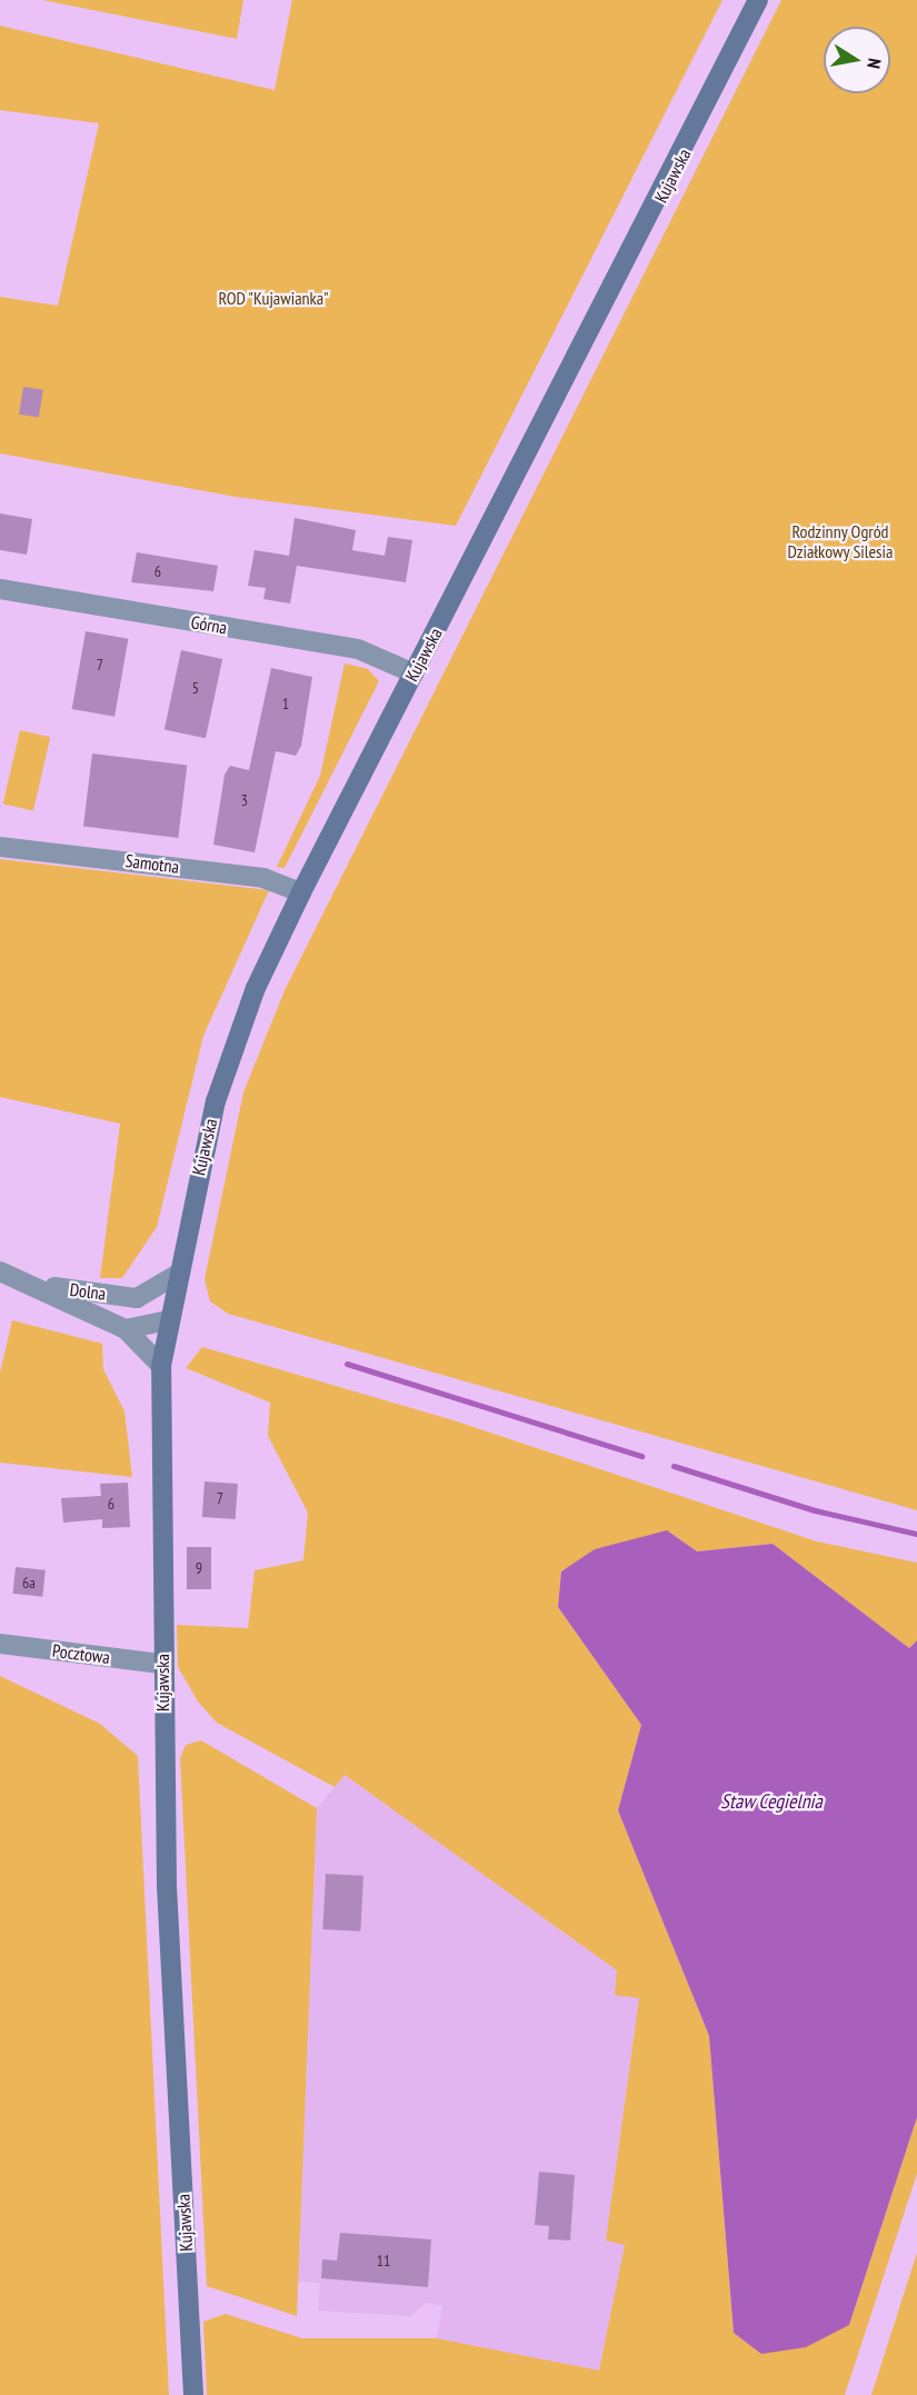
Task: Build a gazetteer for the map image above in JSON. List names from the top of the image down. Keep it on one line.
{"streets":{"street":["Kujawska","Górna","Samotna","Dolna","Pocztowa"]},"crossings":[["Kujawska","Górna"],["Kujawska","Samotna"],["Kujawska","Dolna"],["Kujawska","Pocztowa"]],"water":["Staw Cegielnia"],"parks":["ROD \"Kujawianka\"","Rodzinny Ogród Działkowy Silesia"],"house_numbers":["6","7","5","1","3","7","6","9","6a","11"],"north":"right"}
